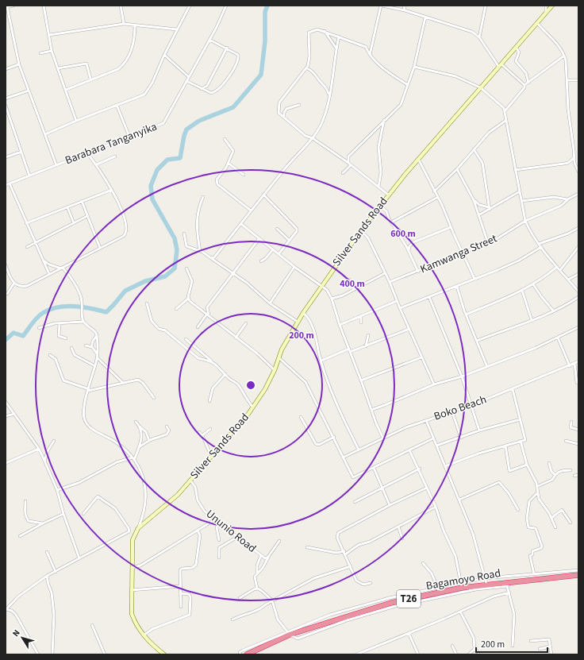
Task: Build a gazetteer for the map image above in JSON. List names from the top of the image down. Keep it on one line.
{"streets":{"highway":["Bagamoyo Road","T26"],"street":["Barabara Tanganyika","Silver Sands Road","Kamwanga Street","Boko Beach","Ununio Road"]},"crossings":[["Silver Sands Road","Ununio Road"]],"scale_bar":"200 m","north":"top left","rings":["600 m","400 m","200 m"]}
